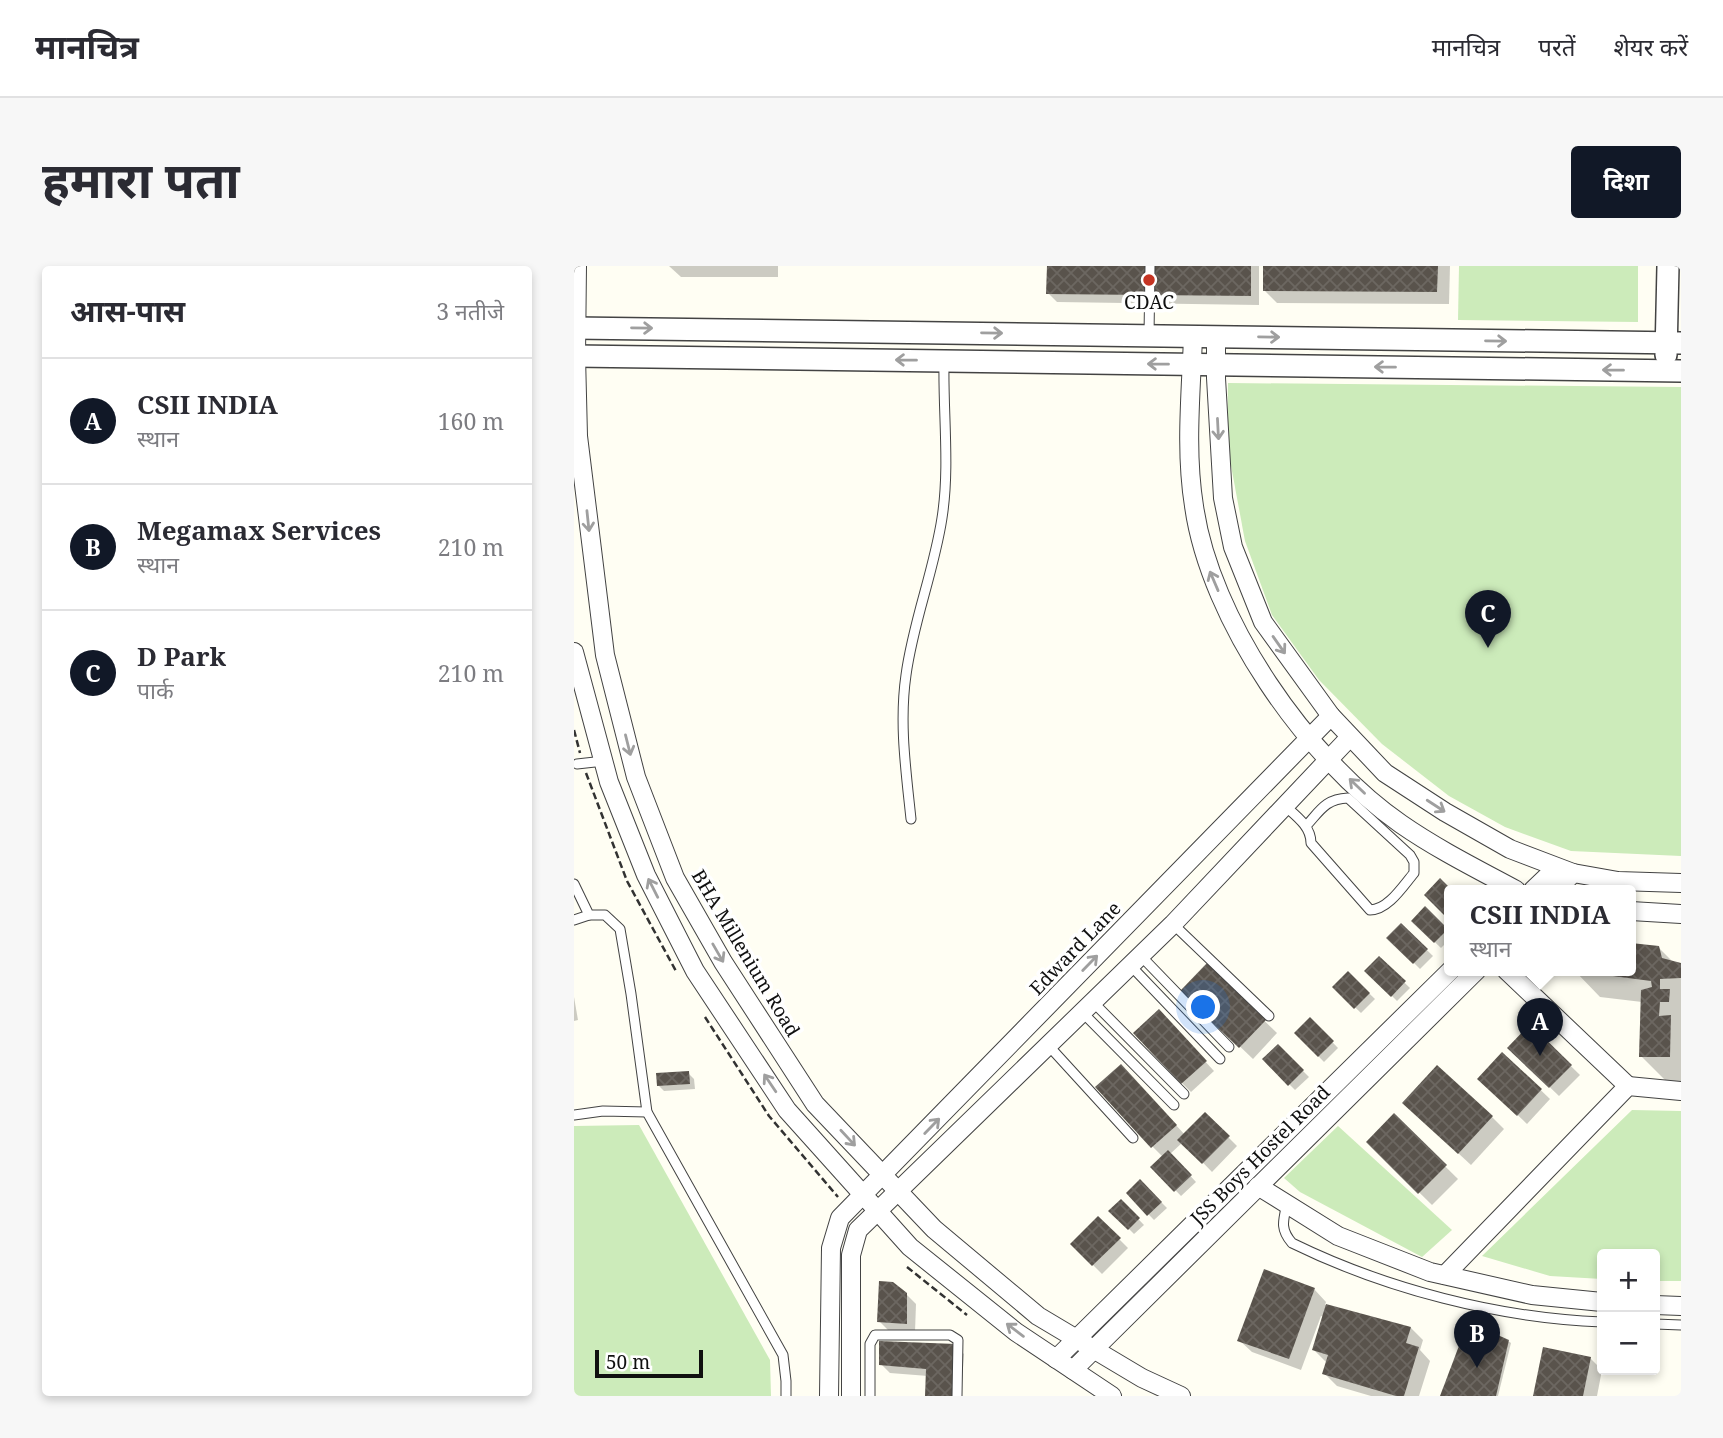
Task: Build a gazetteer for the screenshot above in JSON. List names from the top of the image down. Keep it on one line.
{"streets":{"street":["Edward Lane","BHA Millenium Road","JSS Boys Hostel Road"]},"crossings":[["Edward Lane","BHA Millenium Road"],["BHA Millenium Road","JSS Boys Hostel Road"]],"places":["CDAC"],"scale_bar":"50 m","page":{"header":"मानचित्र","nav":["मानचित्र","परतें","शेयर करें"],"title":"हमारा पता","buttons":"दिशा","heading":["आस-पास","3 नतीजे"],"list":[{"mark":"A","name":"CSII INDIA","note":"स्थान","value":"160 m"},{"mark":"B","name":"Megamax Services","note":"स्थान","value":"210 m"},{"mark":"C","name":"D Park","note":"पार्क","value":"210 m"}],"pins":["C","A","B"],"popup":["CSII INDIA","स्थान"],"map_buttons":["+","−"],"scale":"50 m"}}
